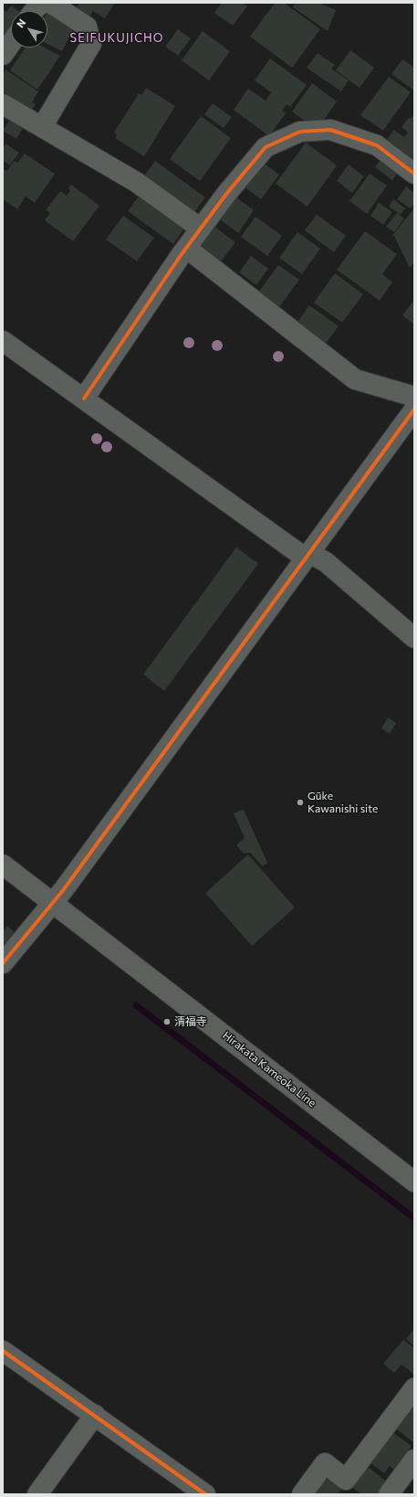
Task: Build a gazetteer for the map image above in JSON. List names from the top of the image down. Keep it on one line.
{"streets":{"main road":["Hirakata Kameoka Line"]},"districts":["SEIFUKUJICHO"],"places":["Gūke Kawanishi site","清福寺"],"north":"top left"}
